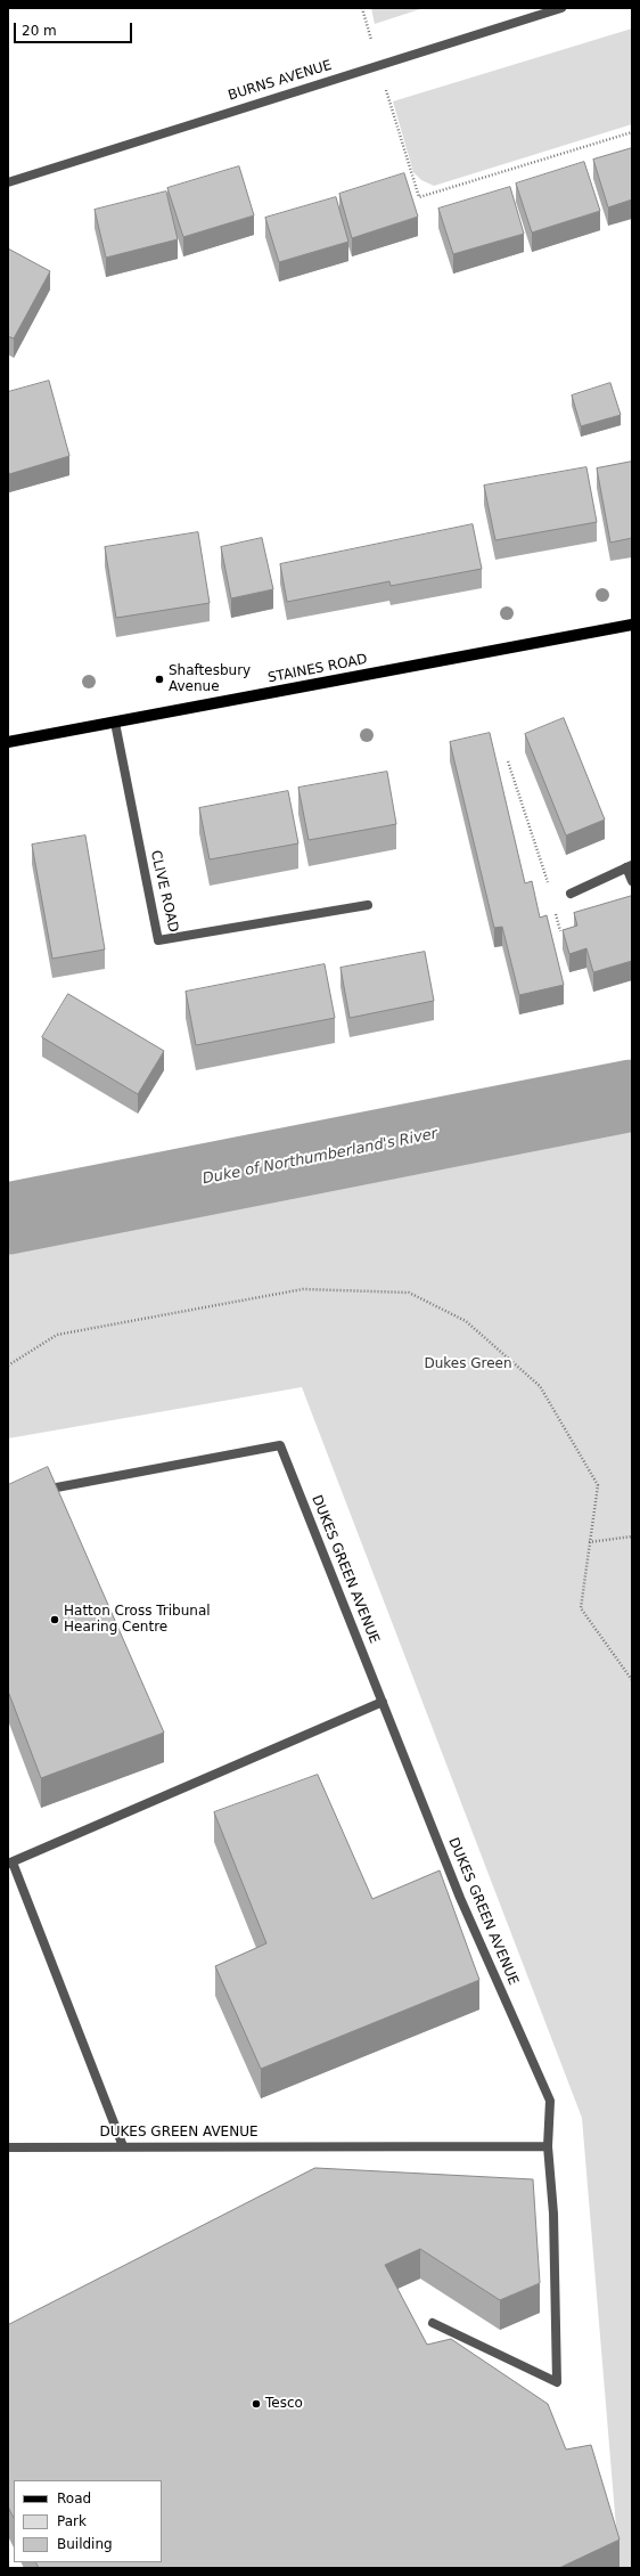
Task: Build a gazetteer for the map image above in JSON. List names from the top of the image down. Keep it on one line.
{"streets":{"main road":["STAINES ROAD"],"street":["BURNS AVENUE","CLIVE ROAD","DUKES GREEN AVENUE"]},"crossings":[["STAINES ROAD","CLIVE ROAD"]],"water":["Duke of Northumberland's River"],"parks":["Dukes Green"],"places":["Shaftesbury Avenue","Hatton Cross Tribunal Hearing Centre","Tesco"],"legend":["Road","Park","Building"],"scale_bar":"20 m"}
